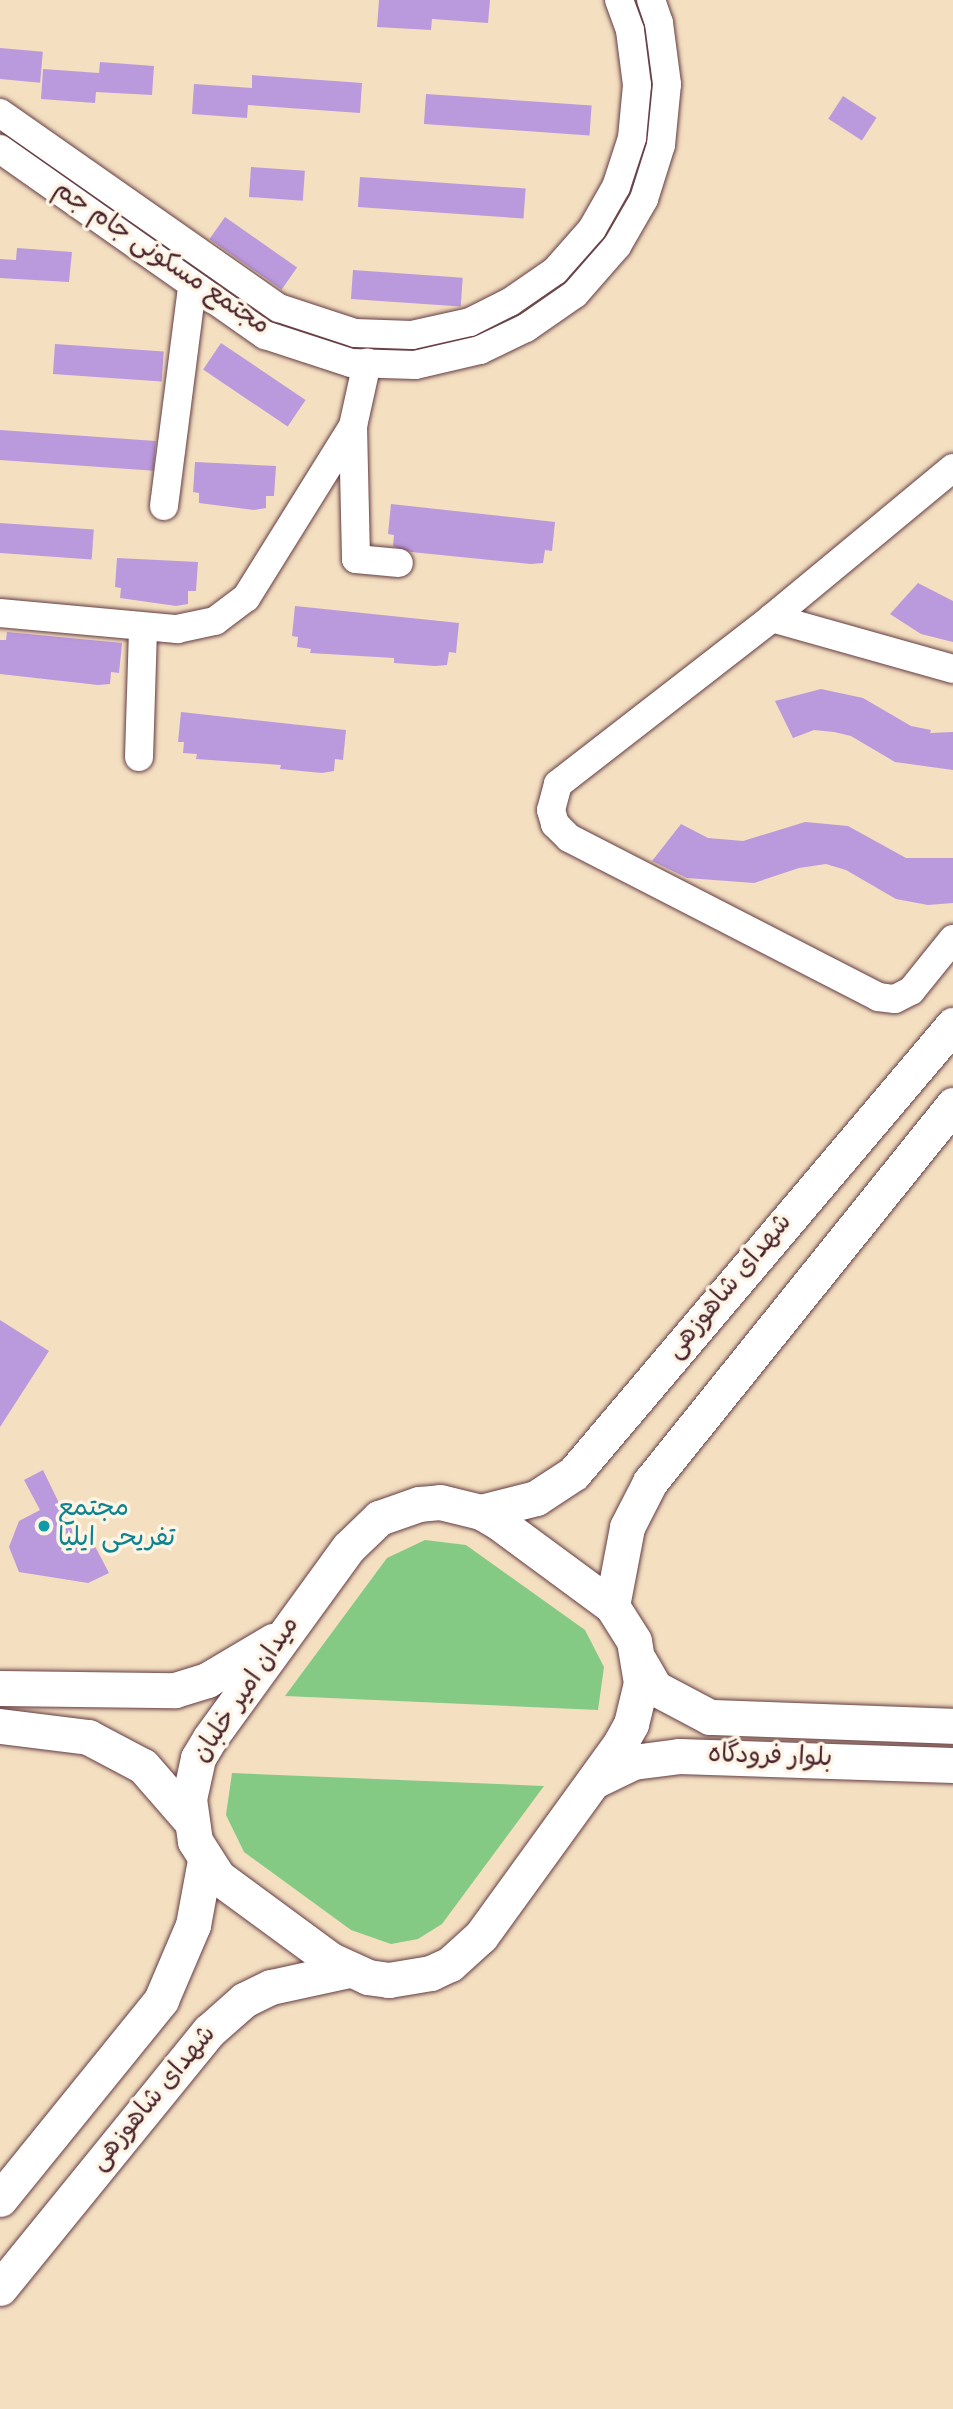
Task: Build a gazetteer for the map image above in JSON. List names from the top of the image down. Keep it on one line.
{"streets":{"main road":["شهدای شاهوزهی","میدان امیر خلبان","بلوار فرودگاه"],"street":["مجتمع مسکونی جام جم"]},"crossings":[["شهدای شاهوزهی","میدان امیر خلبان"],["میدان امیر خلبان","بلوار فرودگاه"]],"places":["مجتمع تفریحی ایلیا"]}
